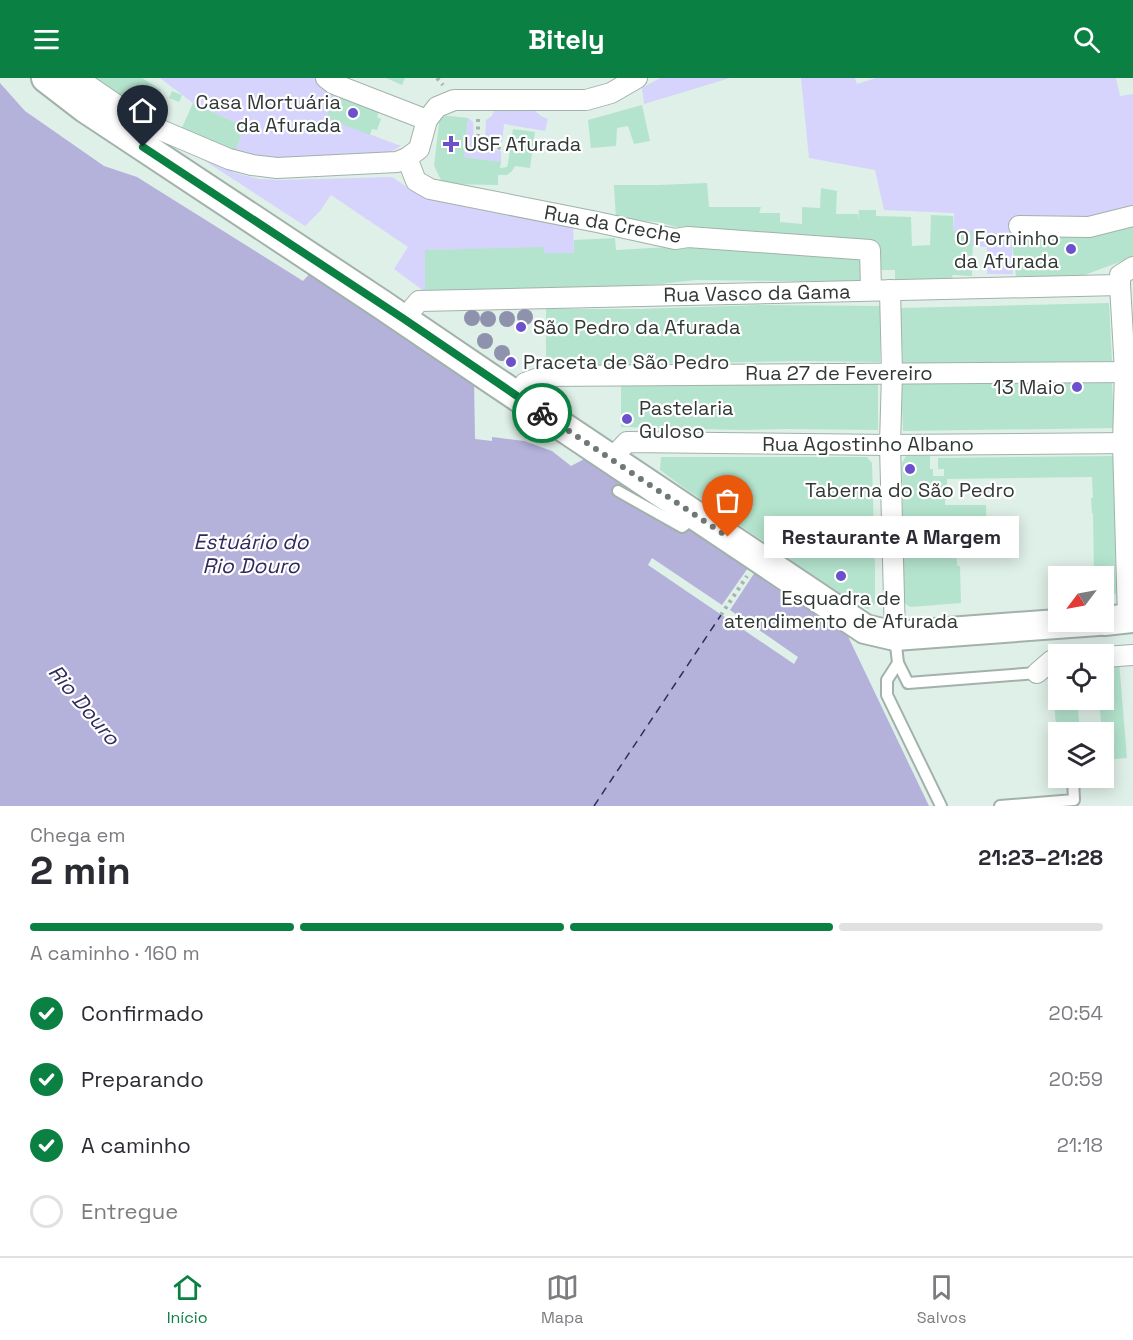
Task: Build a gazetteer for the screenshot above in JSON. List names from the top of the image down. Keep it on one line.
{"streets":{"street":["Rua da Creche","Rua Vasco da Gama","Rua 27 de Fevereiro","Rua Agostinho Albano"]},"crossings":[["Rua da Creche","Rua Vasco da Gama"]],"water":["Estuário do Rio Douro","Rio Douro"],"places":{"other":["Casa Mortuária da Afurada","O Forninho da Afurada","São Pedro da Afurada","Praceta de São Pedro","13 Maio","Pastelaria Guloso","Taberna do São Pedro","Restaurante A Margem","Esquadra de atendimento de Afurada"],"health":["USF Afurada"]},"north":"bottom left","page":{"header":"Bitely","bubble":"Restaurante A Margem","heading":["2 min","Chega em","21:23–21:28"],"bar":"A caminho · 160 m","list":[["Confirmado","20:54"],["Preparando","20:59"],["A caminho","21:18"],"Entregue"],"tabs":["Início","Mapa","Salvos"]}}
